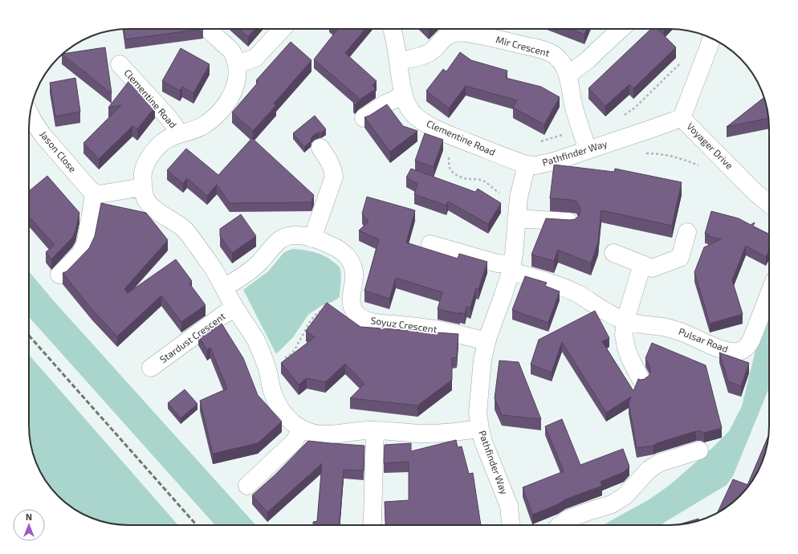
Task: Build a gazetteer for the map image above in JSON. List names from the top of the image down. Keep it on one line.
{"streets":{"street":["Mir Crescent","Clementine Road","Voyager Drive","Jason Close","Pathfinder Way","Soyuz Crescent","Stardust Crescent","Pulsar Road"]},"crossings":[["Mir Crescent","Clementine Road"],["Mir Crescent","Pathfinder Way"],["Clementine Road","Pathfinder Way"],["Clementine Road","Stardust Crescent"],["Voyager Drive","Pathfinder Way"],["Pathfinder Way","Soyuz Crescent"],["Pathfinder Way","Stardust Crescent"],["Pathfinder Way","Pulsar Road"],["Soyuz Crescent","Stardust Crescent"]],"north":"top"}
